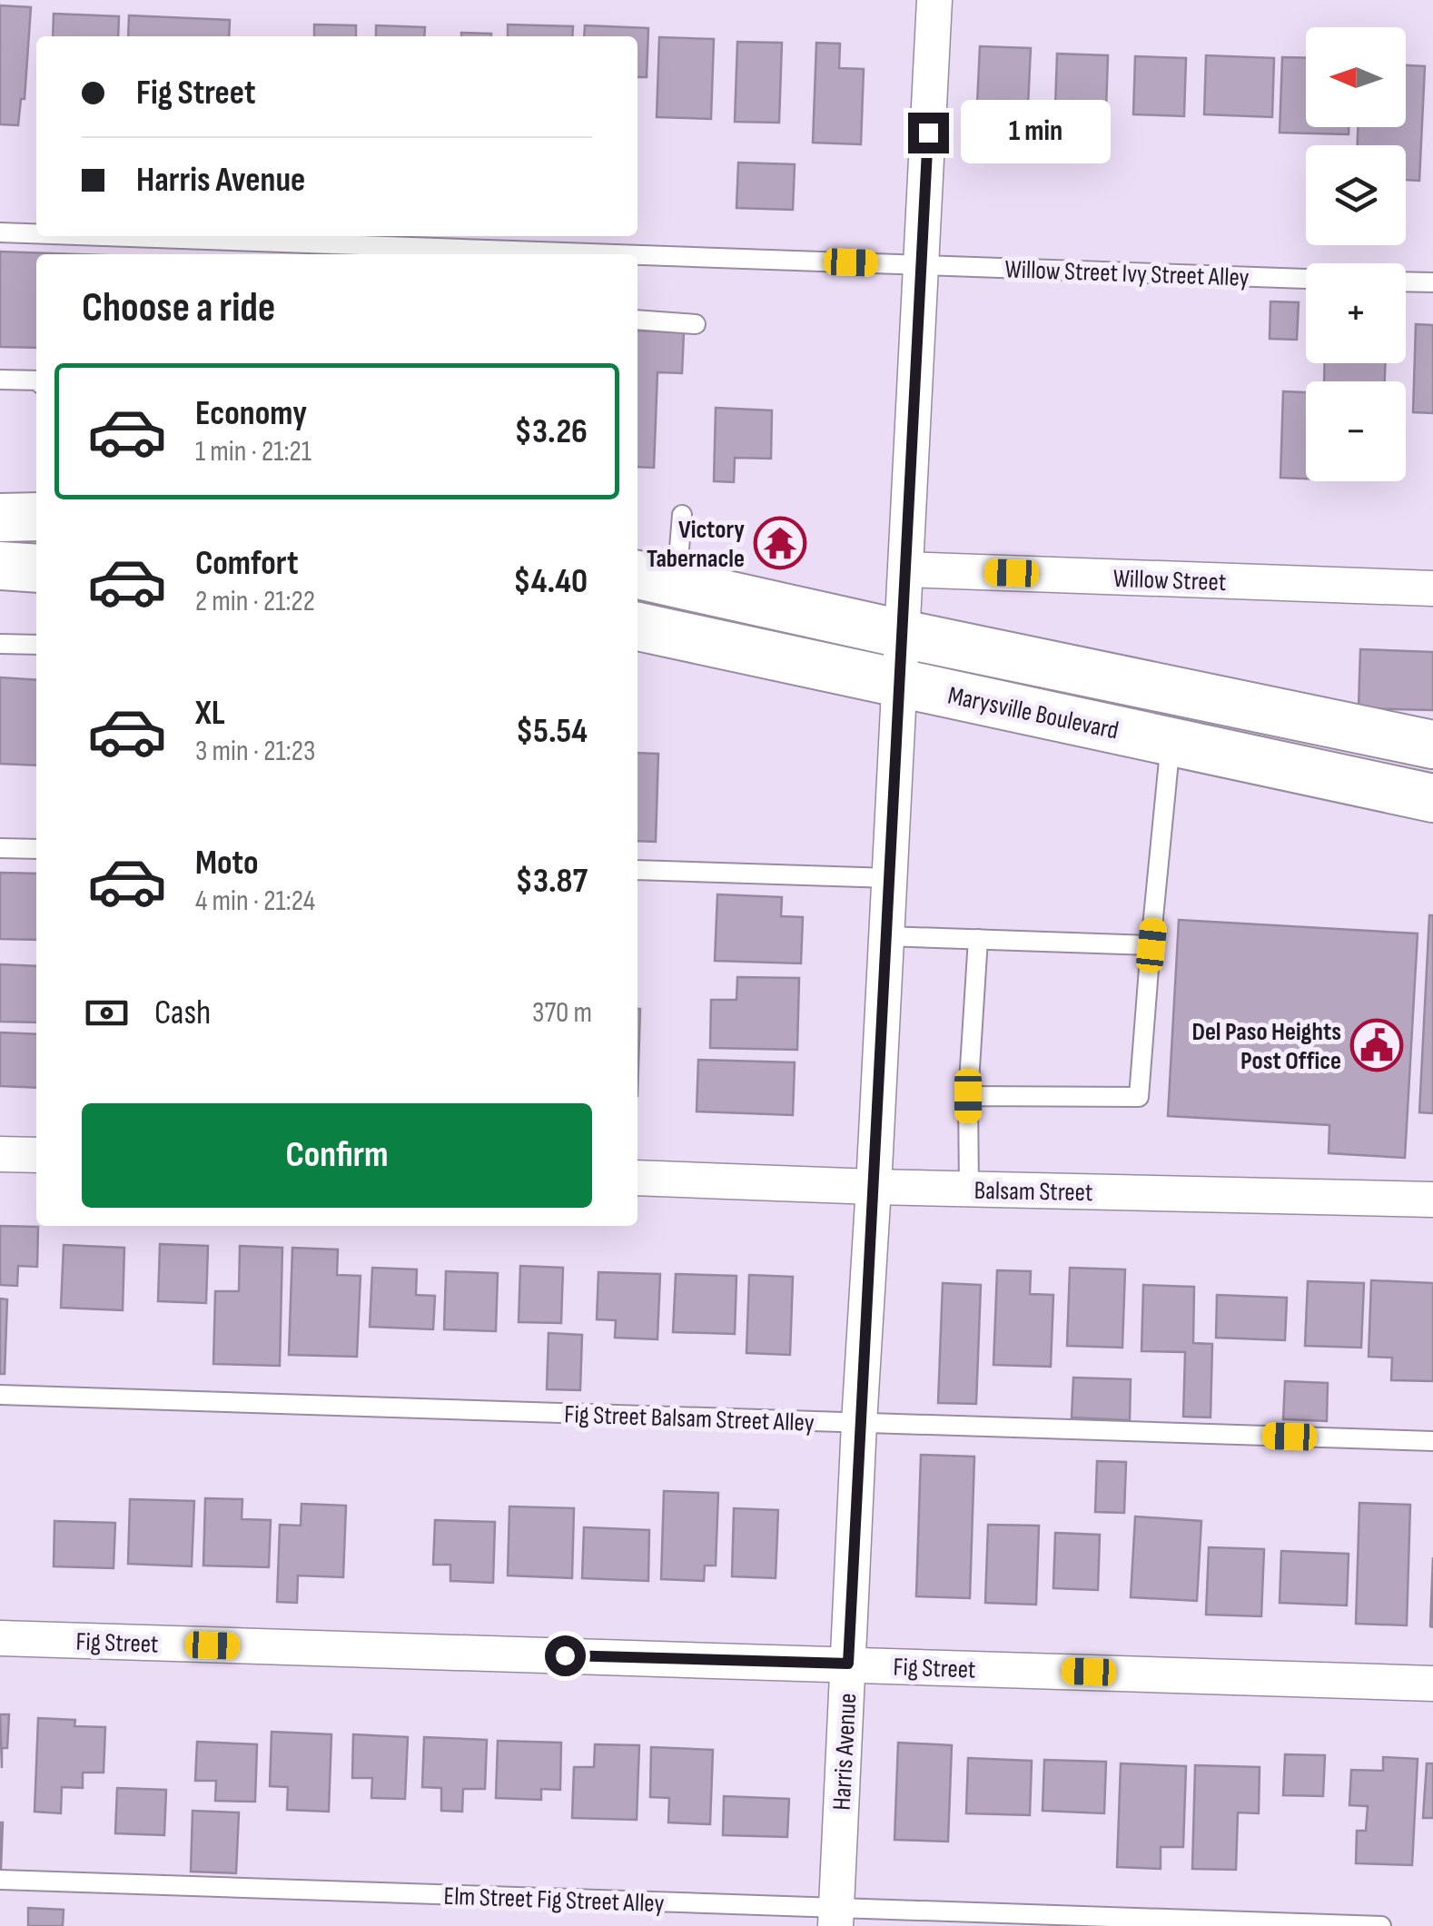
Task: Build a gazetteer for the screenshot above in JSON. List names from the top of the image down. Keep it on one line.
{"streets":{"main road":["Marysville Boulevard"],"street":["Willow Street","Balsam Street","Fig Street","Harris Avenue"],"lane":["Willow Street Ivy Street Alley","Fig Street Balsam Street Alley","Elm Street Fig Street Alley"]},"crossings":[["Willow Street Ivy Street Alley","Harris Avenue"],["Willow Street","Harris Avenue"],["Marysville Boulevard","Harris Avenue"],["Balsam Street","Harris Avenue"],["Fig Street Balsam Street Alley","Harris Avenue"],["Fig Street","Harris Avenue"],["Harris Avenue","Elm Street Fig Street Alley"]],"places":{"temple":["Victory Tabernacle"],"public building":["Del Paso Heights Post Office"]},"north":"left","page":{"map_buttons":["+","−"],"banner":["Fig Street","Harris Avenue"],"bubble":"1 min","heading":"Choose a ride","list":[{"name":"Economy","note":"1 min · 21:21","value":"$3.26"},{"name":"Comfort","note":"2 min · 21:22","value":"$4.40"},{"name":"XL","note":"3 min · 21:23","value":"$5.54"},{"name":"Moto","note":"4 min · 21:24","value":"$3.87"}],"pay":["Cash","370 m"],"buttons":"Confirm"}}
